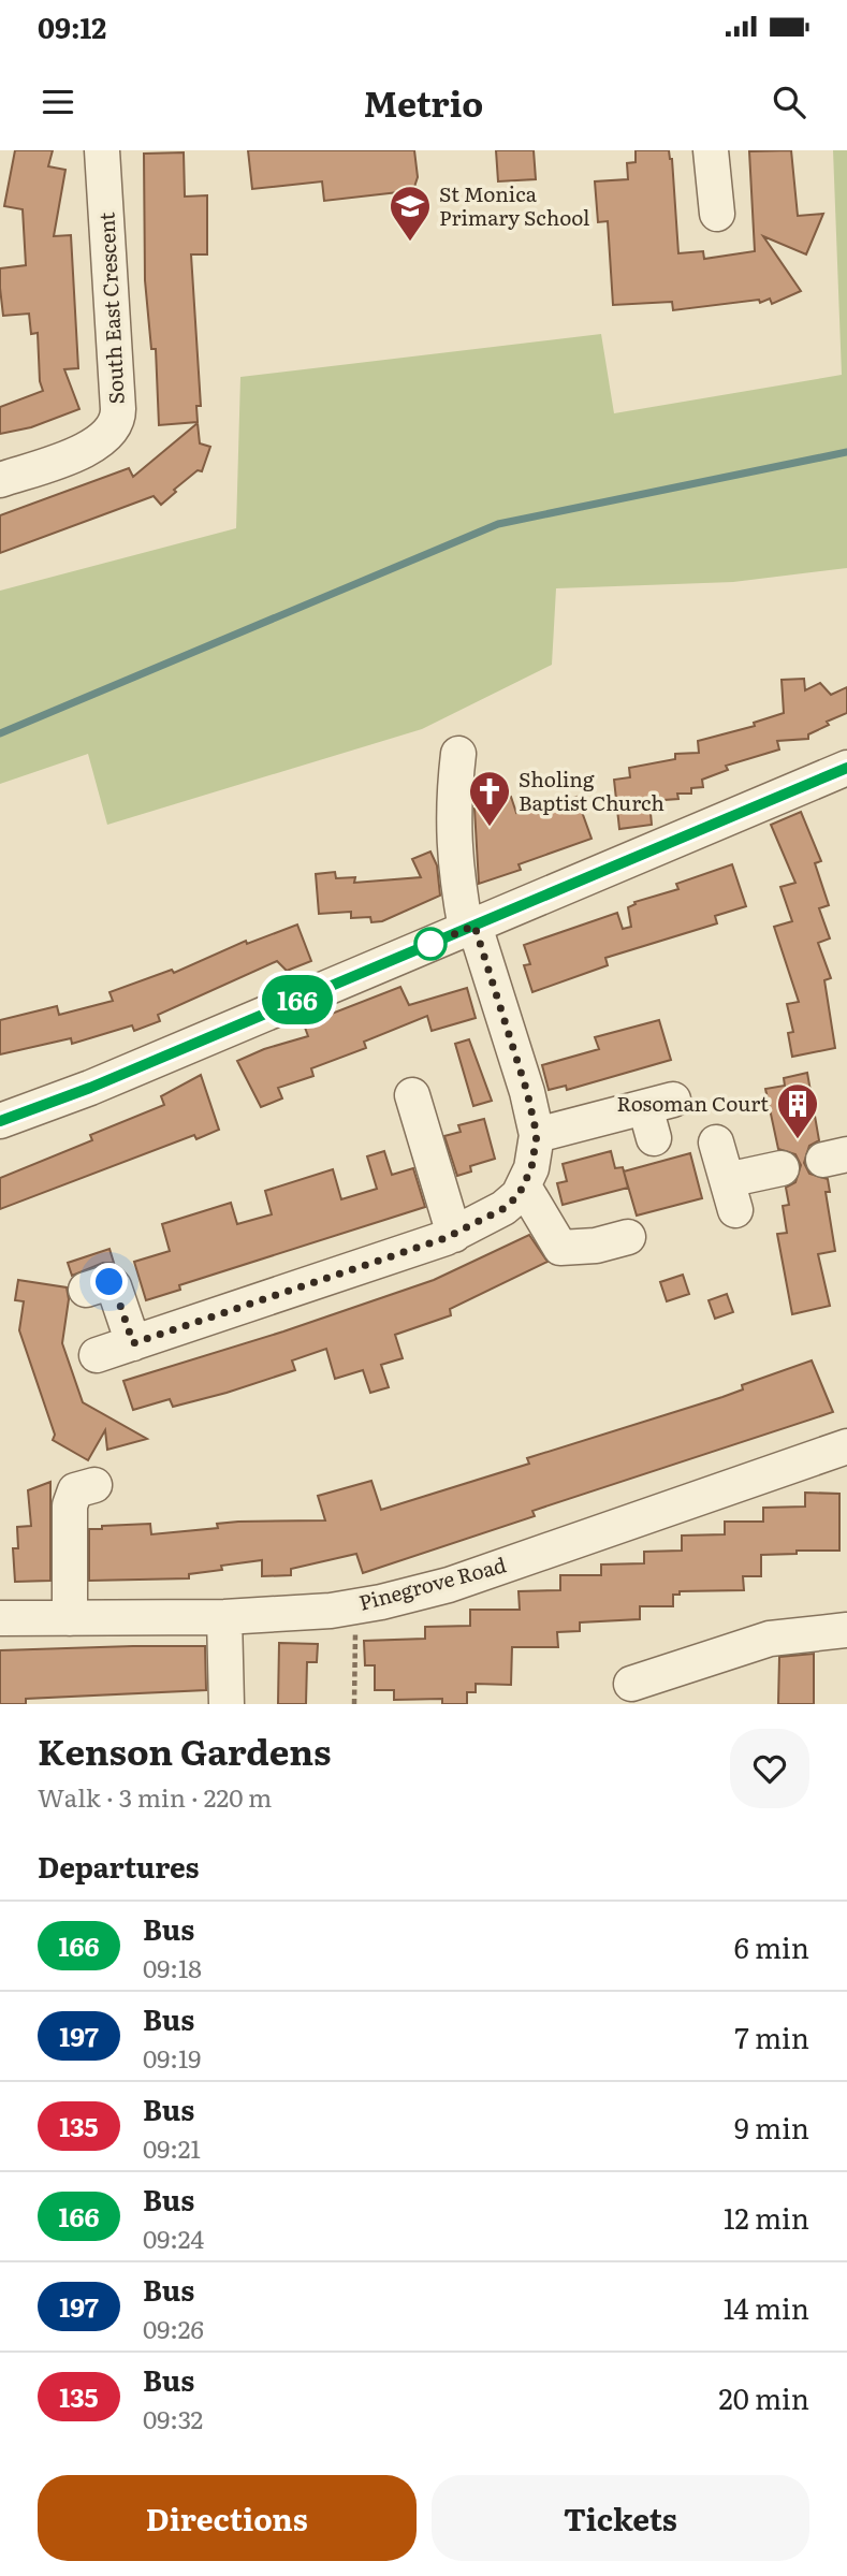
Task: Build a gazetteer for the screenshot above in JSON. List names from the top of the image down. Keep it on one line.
{"streets":{"street":["South East Crescent","Pinegrove Road"]},"places":{"school or university":["St Monica Primary School"],"church":["Sholing Baptist Church"],"building":["Rosoman Court"]},"lines":["bus line 166"],"page":{"status":"09:12","header":"Metrio","on_map":"166","heading":[["Kenson Gardens","Walk · 3 min · 220 m"],"Departures"],"list":[{"mark":"166","name":"Bus","note":"09:18","value":"6 min"},{"mark":"197","name":"Bus","note":"09:19","value":"7 min"},{"mark":"135","name":"Bus","note":"09:21","value":"9 min"},{"mark":"166","name":"Bus","note":"09:24","value":"12 min"},{"mark":"197","name":"Bus","note":"09:26","value":"14 min"},{"mark":"135","name":"Bus","note":"09:32","value":"20 min"}],"buttons":["Directions","Tickets"]}}
